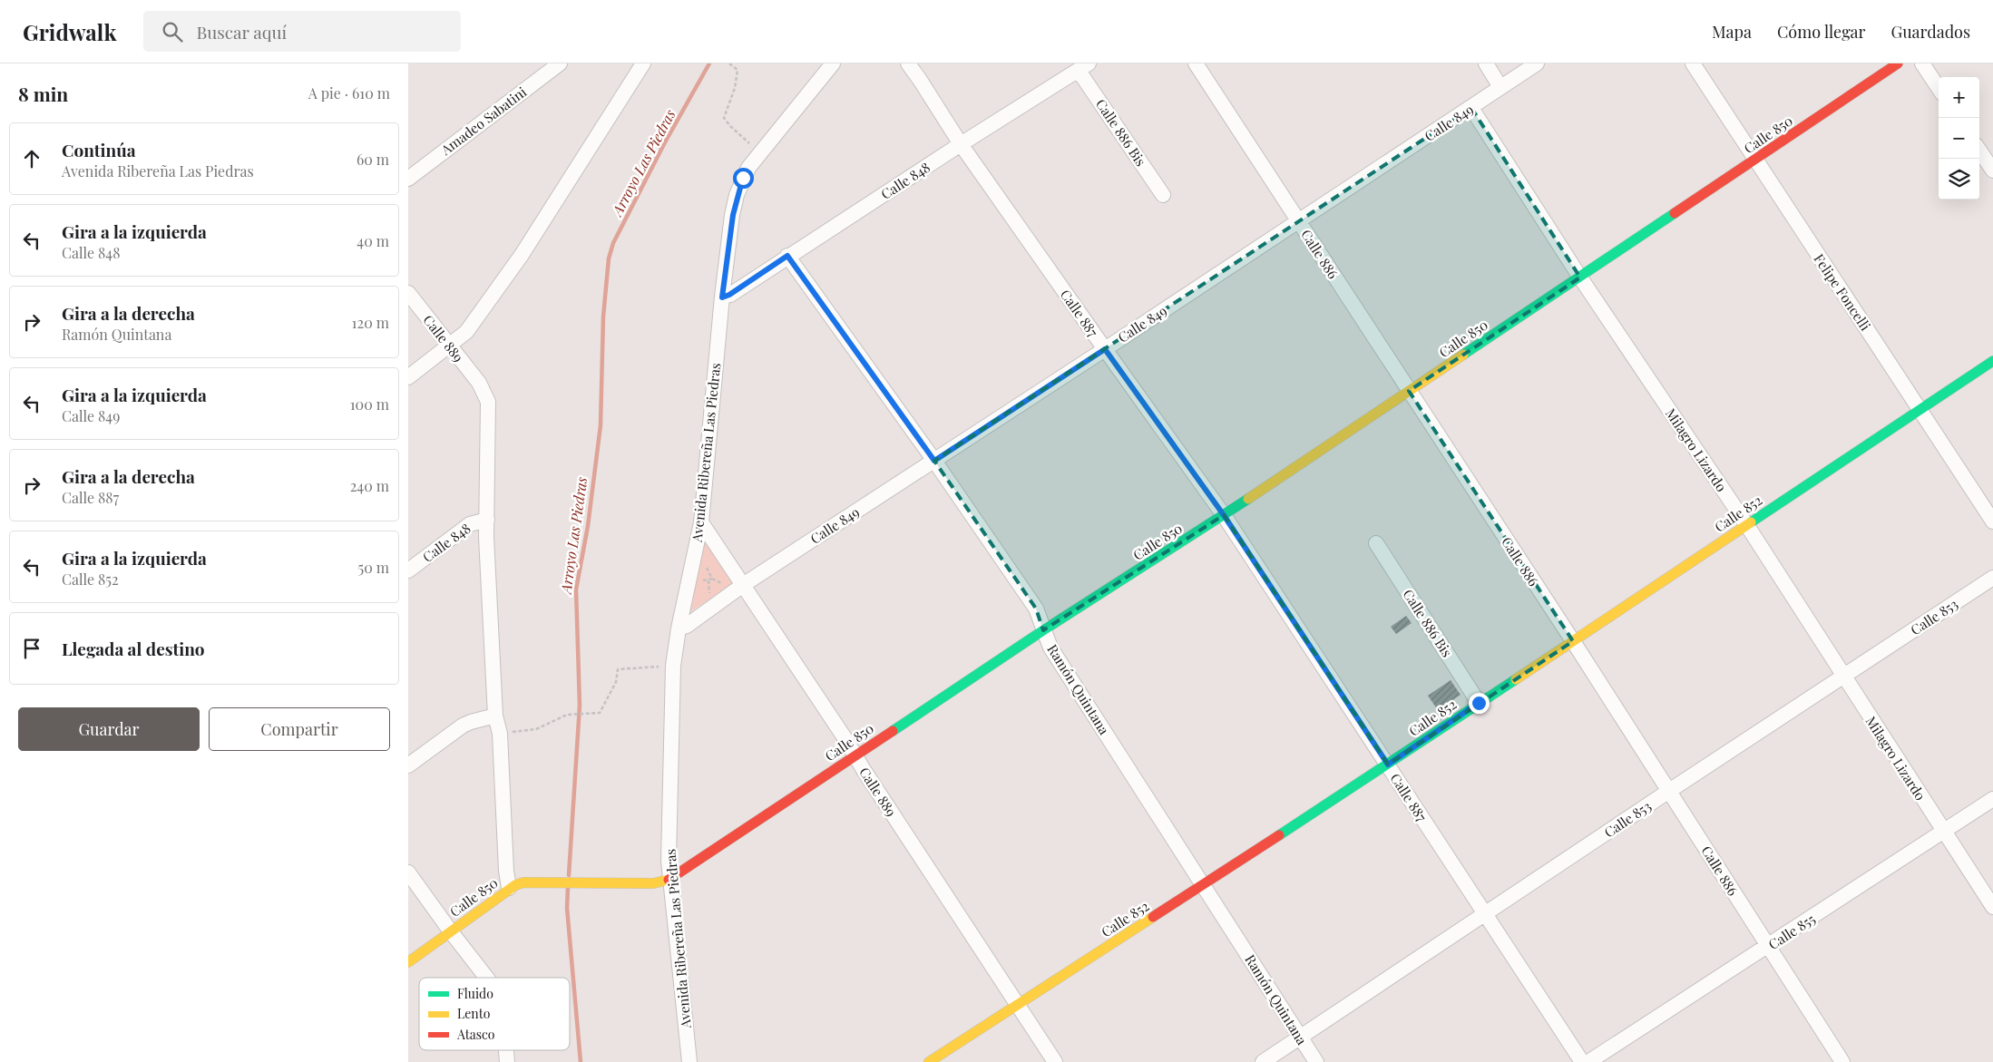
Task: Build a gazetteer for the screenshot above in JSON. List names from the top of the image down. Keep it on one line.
{"streets":{"main road":["Calle 850","Calle 852"],"street":["Amadeo Sabatini","Calle 849","Calle 886 Bis","Calle 848","Calle 886","Felipe Foncelli","Calle 887","Calle 889","Milagro Lizardo","Avenida Ribereña Las Piedras","Calle 853","Ramón Quintana","Calle 855"]},"crossings":[["Calle 849","Calle 886"],["Calle 849","Calle 887"],["Calle 849","Calle 889"],["Calle 849","Milagro Lizardo"],["Calle 849","Avenida Ribereña Las Piedras"],["Calle 849","Ramón Quintana"],["Calle 886 Bis","Calle 848"],["Calle 886 Bis","Calle 852"],["Calle 850","Calle 886"],["Calle 850","Felipe Foncelli"],["Calle 850","Calle 887"],["Calle 850","Calle 889"],["Calle 850","Milagro Lizardo"],["Calle 850","Avenida Ribereña Las Piedras"],["Calle 850","Ramón Quintana"],["Calle 848","Calle 887"],["Calle 848","Calle 889"],["Calle 848","Avenida Ribereña Las Piedras"],["Calle 848","Ramón Quintana"],["Calle 886","Calle 852"],["Calle 886","Calle 853"],["Calle 886","Calle 855"],["Felipe Foncelli","Calle 852"],["Calle 887","Calle 852"],["Calle 887","Calle 853"],["Calle 889","Avenida Ribereña Las Piedras"],["Calle 889","Calle 852"],["Milagro Lizardo","Calle 852"],["Milagro Lizardo","Calle 853"],["Milagro Lizardo","Calle 855"],["Calle 852","Ramón Quintana"],["Calle 853","Ramón Quintana"]],"water":["Arroyo Las Piedras"],"legend":["Fluido","Lento","Atasco"],"page":{"header":"Gridwalk","search":"Buscar aquí","nav":["Mapa","Cómo llegar","Guardados"],"heading":["8 min","A pie · 610 m"],"map_buttons":["+","−"],"list":[["Continúa","Avenida Ribereña Las Piedras","60 m"],["Gira a la izquierda","Calle 848","40 m"],["Gira a la derecha","Ramón Quintana","120 m"],["Gira a la izquierda","Calle 849","100 m"],["Gira a la derecha","Calle 887","240 m"],["Gira a la izquierda","Calle 852","50 m"],"Llegada al destino"],"buttons":["Guardar","Compartir"]}}
